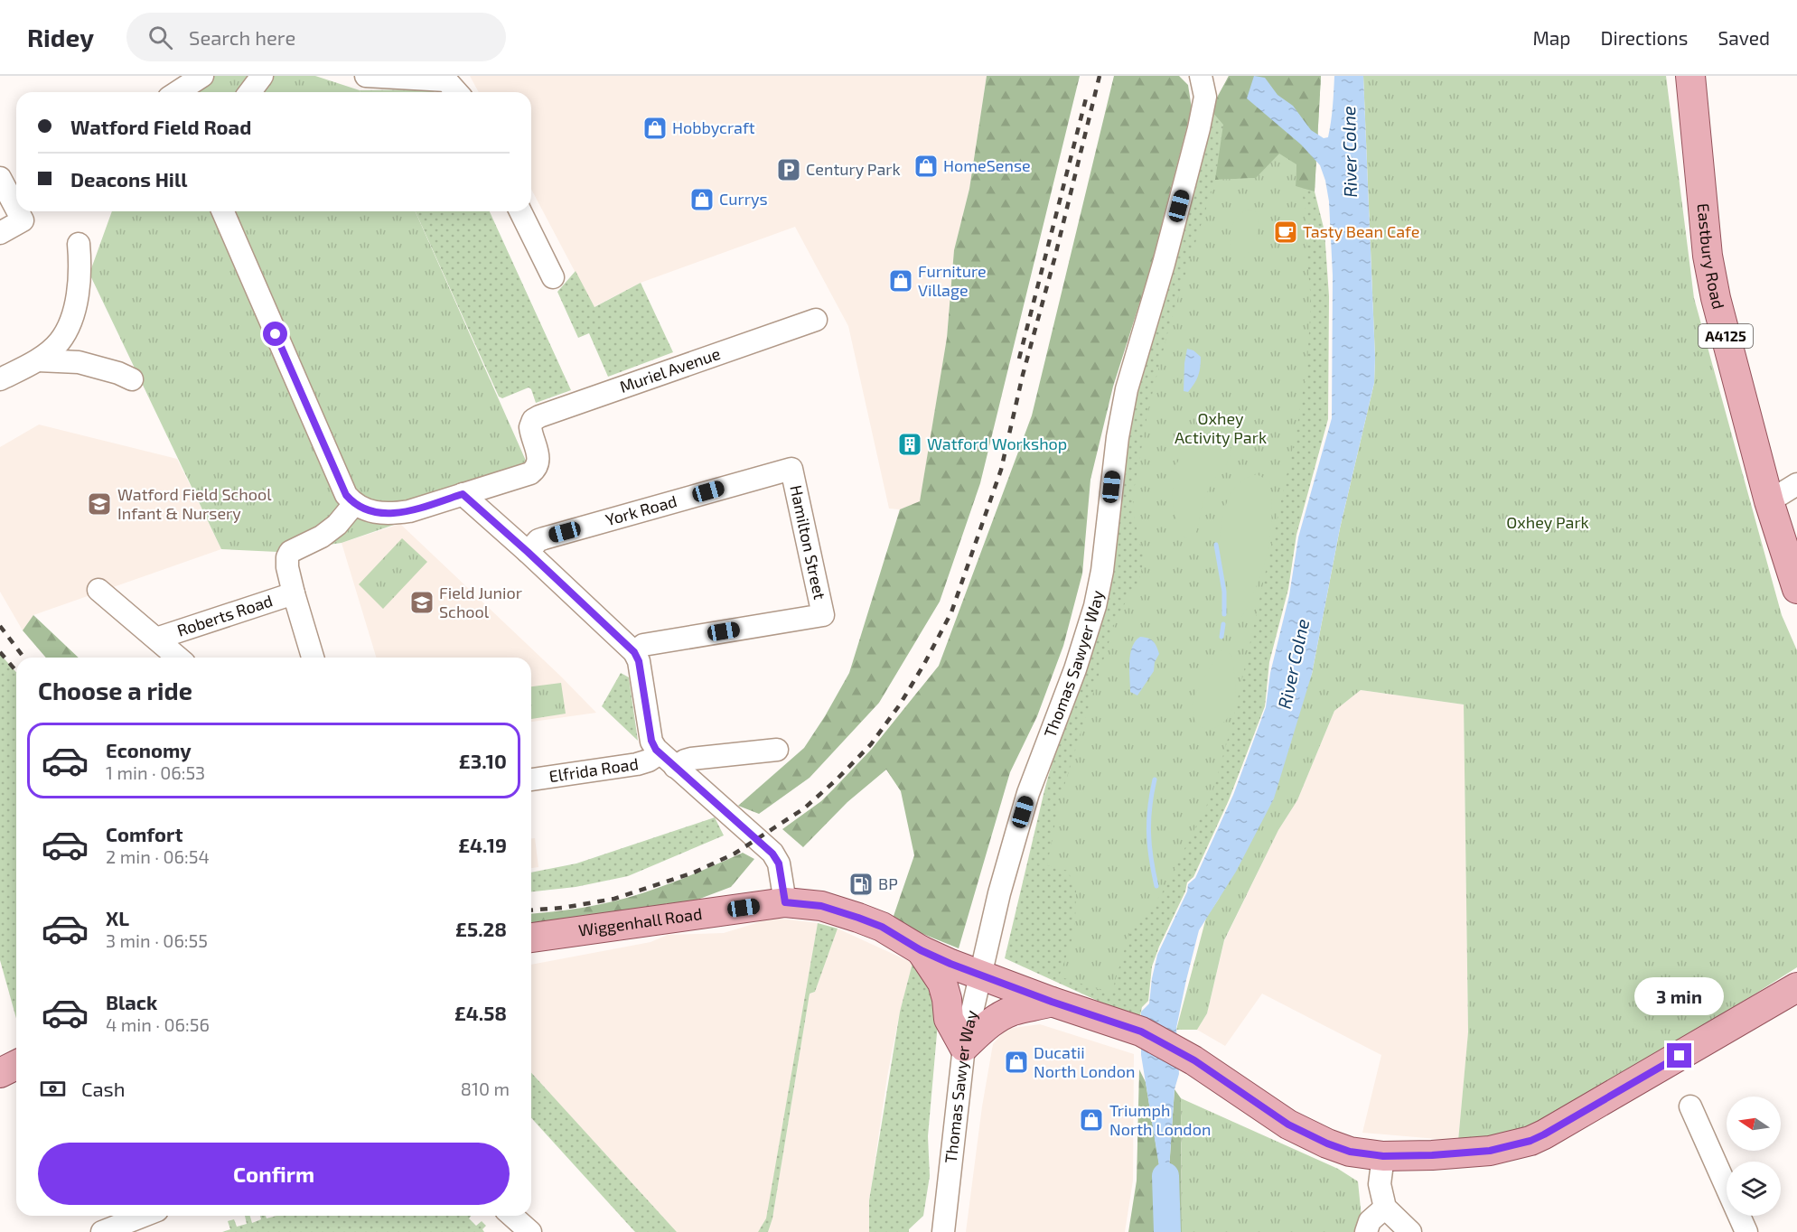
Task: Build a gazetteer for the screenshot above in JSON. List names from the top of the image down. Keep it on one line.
{"streets":{"main road":["Eastbury Road","A4125","Wiggenhall Road"],"street":["Muriel Avenue","York Road","Hamilton Street","Roberts Road","Thomas Sawyer Way","Elfrida Road"]},"crossings":[["York Road","Hamilton Street"],["Thomas Sawyer Way","Wiggenhall Road"]],"water":["River Colne"],"parks":["Oxhey Activity Park","Oxhey Park"],"places":{"shop":["Hobbycraft","HomeSense","Currys","Furniture Village","Ducatii North London","Triumph North London"],"parking":["Century Park"],"cafe":["Tasty Bean Cafe"],"building":["Watford Workshop"],"school or university":["Watford Field School Infant & Nursery","Field Junior School"],"fuel station":["BP"]},"north":"left","page":{"header":"Ridey","search":"Search here","nav":["Map","Directions","Saved"],"banner":["Watford Field Road","Deacons Hill"],"heading":"Choose a ride","list":[{"name":"Economy","note":"1 min · 06:53","value":"£3.10"},{"name":"Comfort","note":"2 min · 06:54","value":"£4.19"},{"name":"XL","note":"3 min · 06:55","value":"£5.28"},{"name":"Black","note":"4 min · 06:56","value":"£4.58"}],"bubble":"3 min","pay":["Cash","810 m"],"buttons":"Confirm"}}
